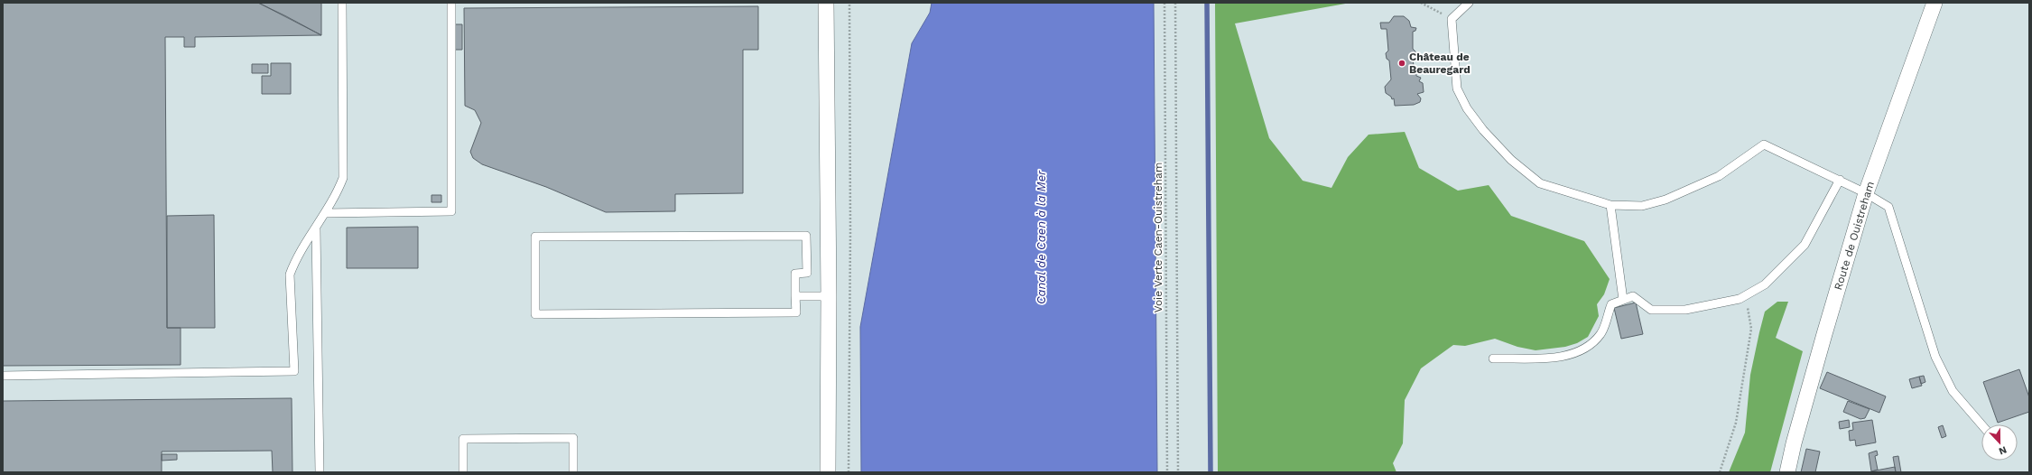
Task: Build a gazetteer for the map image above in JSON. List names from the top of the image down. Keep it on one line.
{"streets":{"street":["Route de Ouistreham"],"path":["Voie Verte Caen-Ouistreham"]},"water":["Canal de Caen à la Mer"],"places":["Château de Beauregard"],"north":"bottom"}
